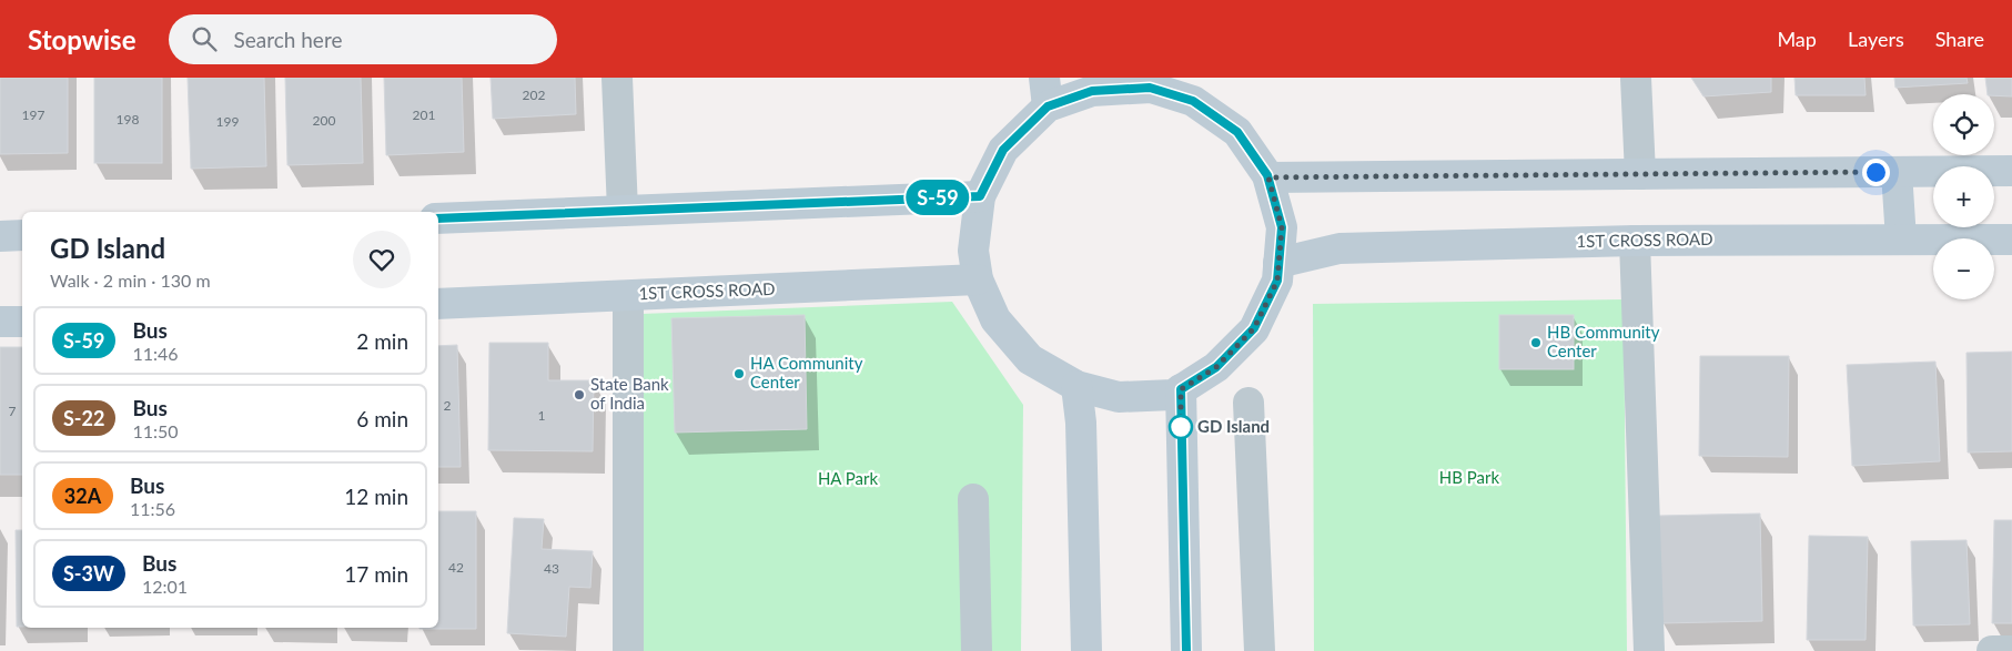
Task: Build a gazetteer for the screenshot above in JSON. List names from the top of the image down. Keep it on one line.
{"streets":{"street":["1ST CROSS ROAD"]},"parks":["HB Park","HA Park"],"places":["HB Community Center","HA Community Center","State Bank of India","GD Island"],"lines":["bus line S-59"],"house_numbers":["202","197","201","198","200","199","2","7","1","42","43"],"page":{"header":"Stopwise","search":"Search here","nav":["Map","Layers","Share"],"on_map":"S-59","map_buttons":["+","−"],"heading":["GD Island","Walk · 2 min · 130 m"],"list":[{"mark":"S-59","name":"Bus","note":"11:46","value":"2 min"},{"mark":"S-22","name":"Bus","note":"11:50","value":"6 min"},{"mark":"32A","name":"Bus","note":"11:56","value":"12 min"},{"mark":"S-3W","name":"Bus","note":"12:01","value":"17 min"}]}}
